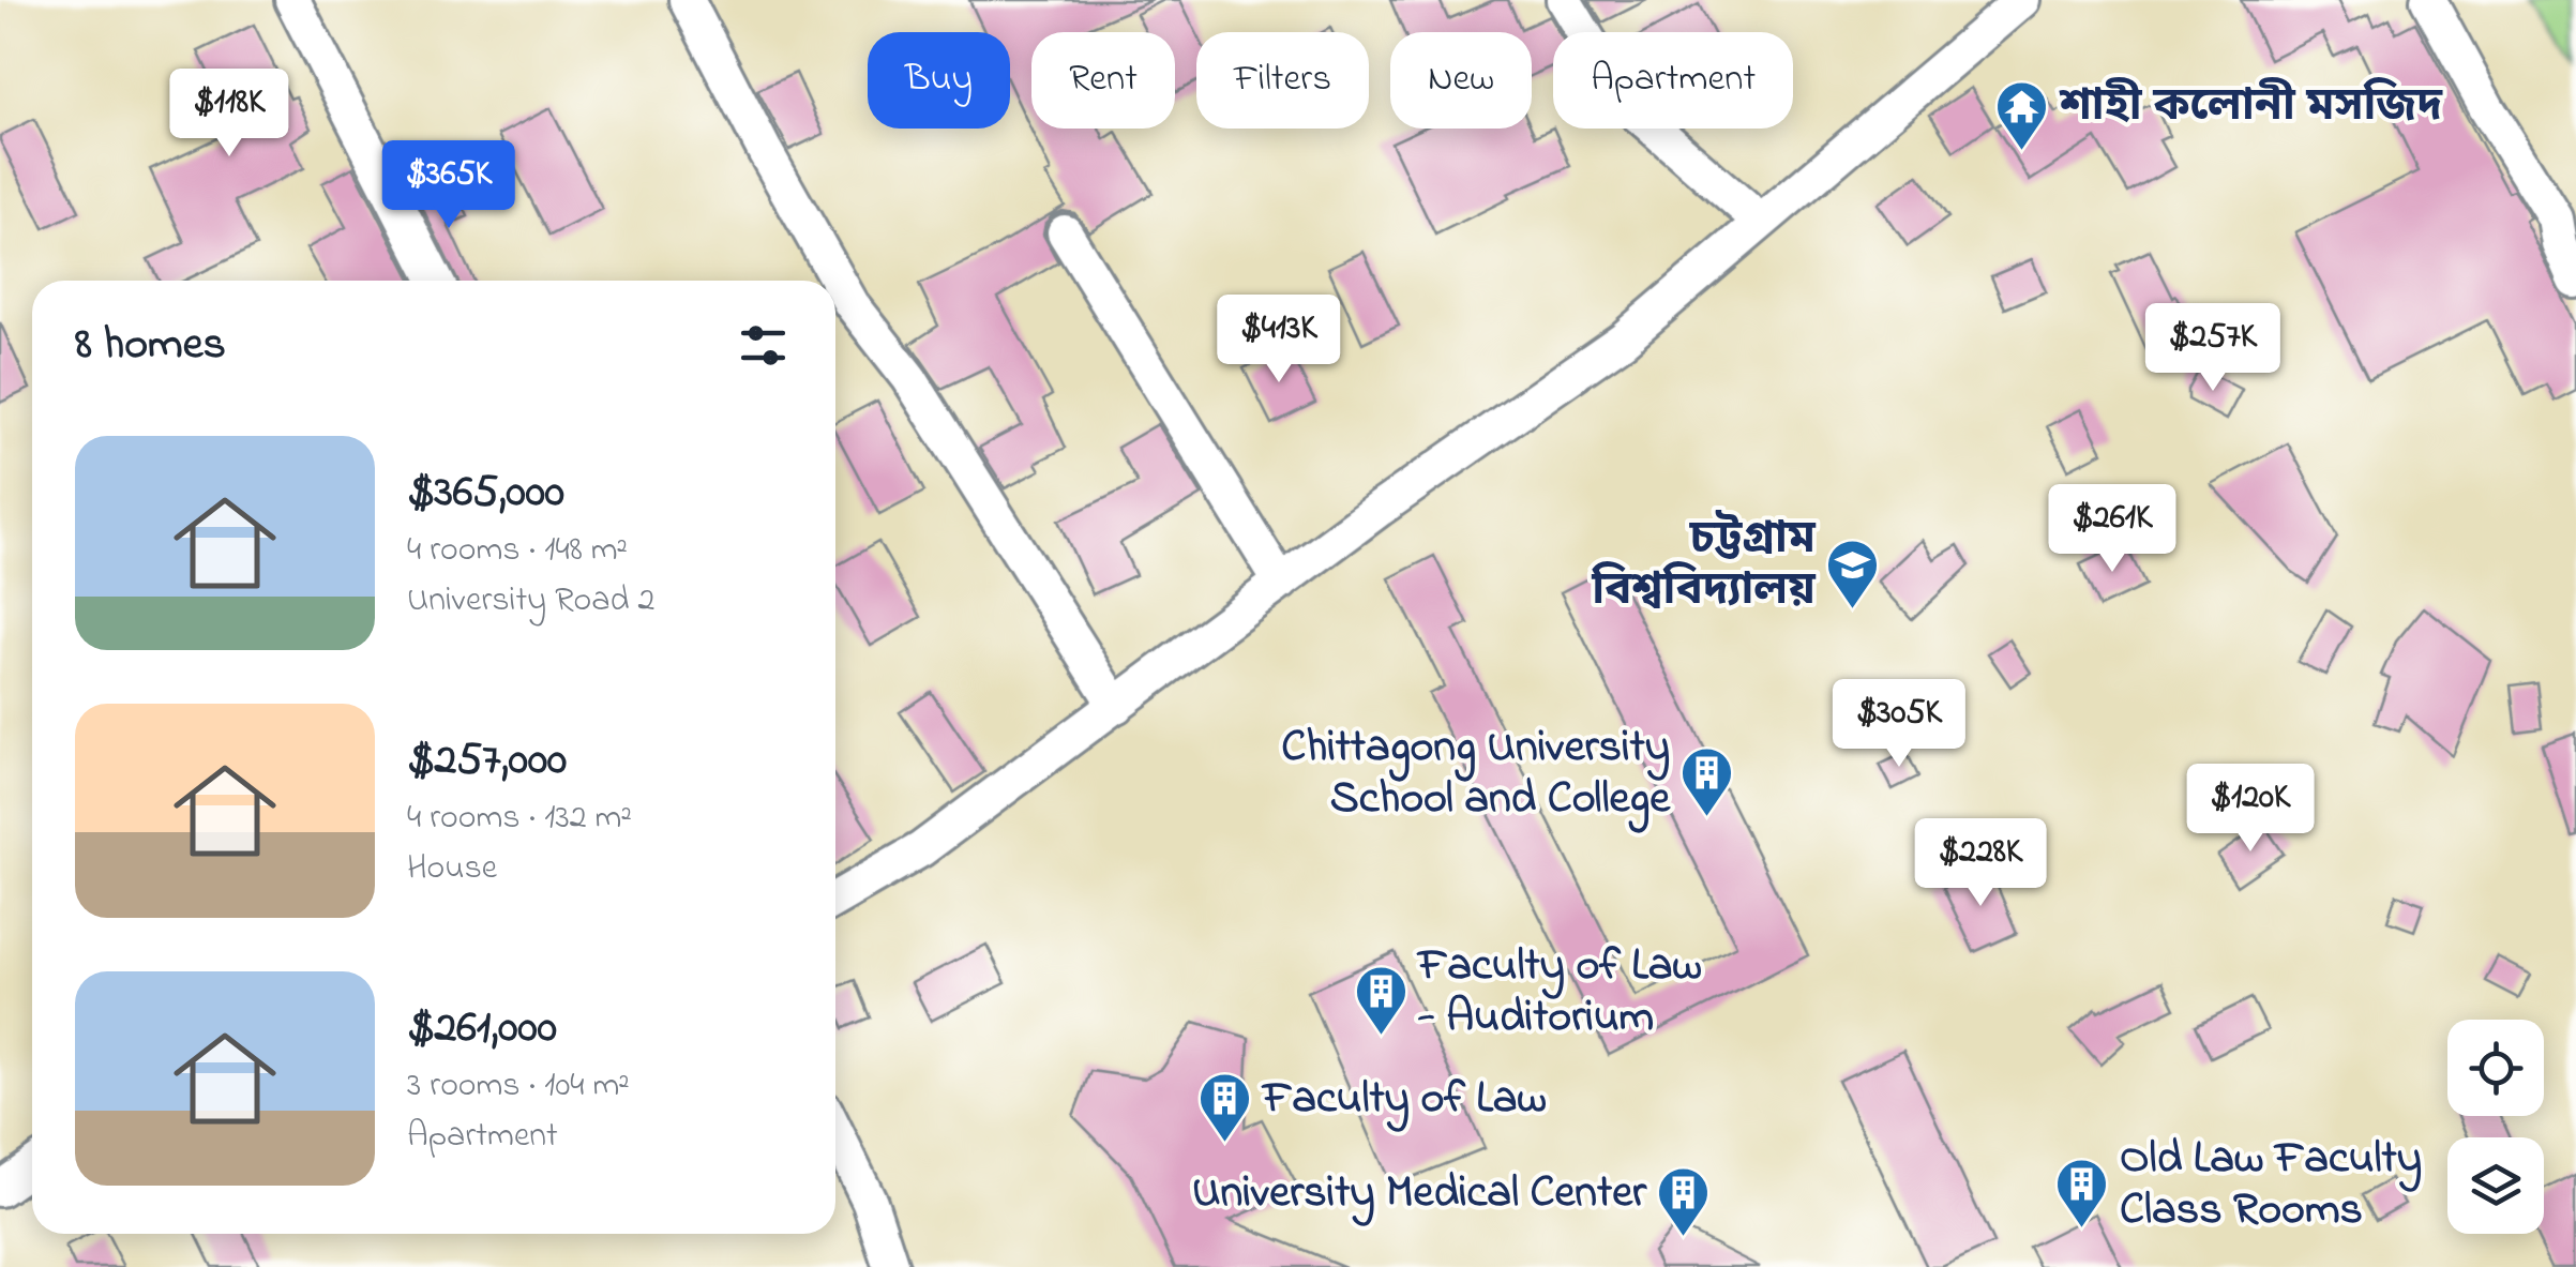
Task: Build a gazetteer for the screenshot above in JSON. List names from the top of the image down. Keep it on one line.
{"places":{"temple":["শাহী কলোনী মসজিদ"],"school or university":["চট্টগ্রাম বিশ্ববিদ্যালয়"],"building":["Chittagong University School and College","Faculty of Law - Auditorium","Faculty of Law","Old Law Faculty Class Rooms","University Medical Center"]},"page":{"chip":["Buy","Rent","Filters","New","Apartment"],"price":["$118K","$365K","$413K","$257K","$261K","$305K","$120K","$228K"],"heading":"8 homes","list":[{"name":"$365,000","note":"4 rooms · 148 m² · University Road 2"},{"name":"$257,000","note":"4 rooms · 132 m² · House"},{"name":"$261,000","note":"3 rooms · 104 m² · Apartment"}]}}
